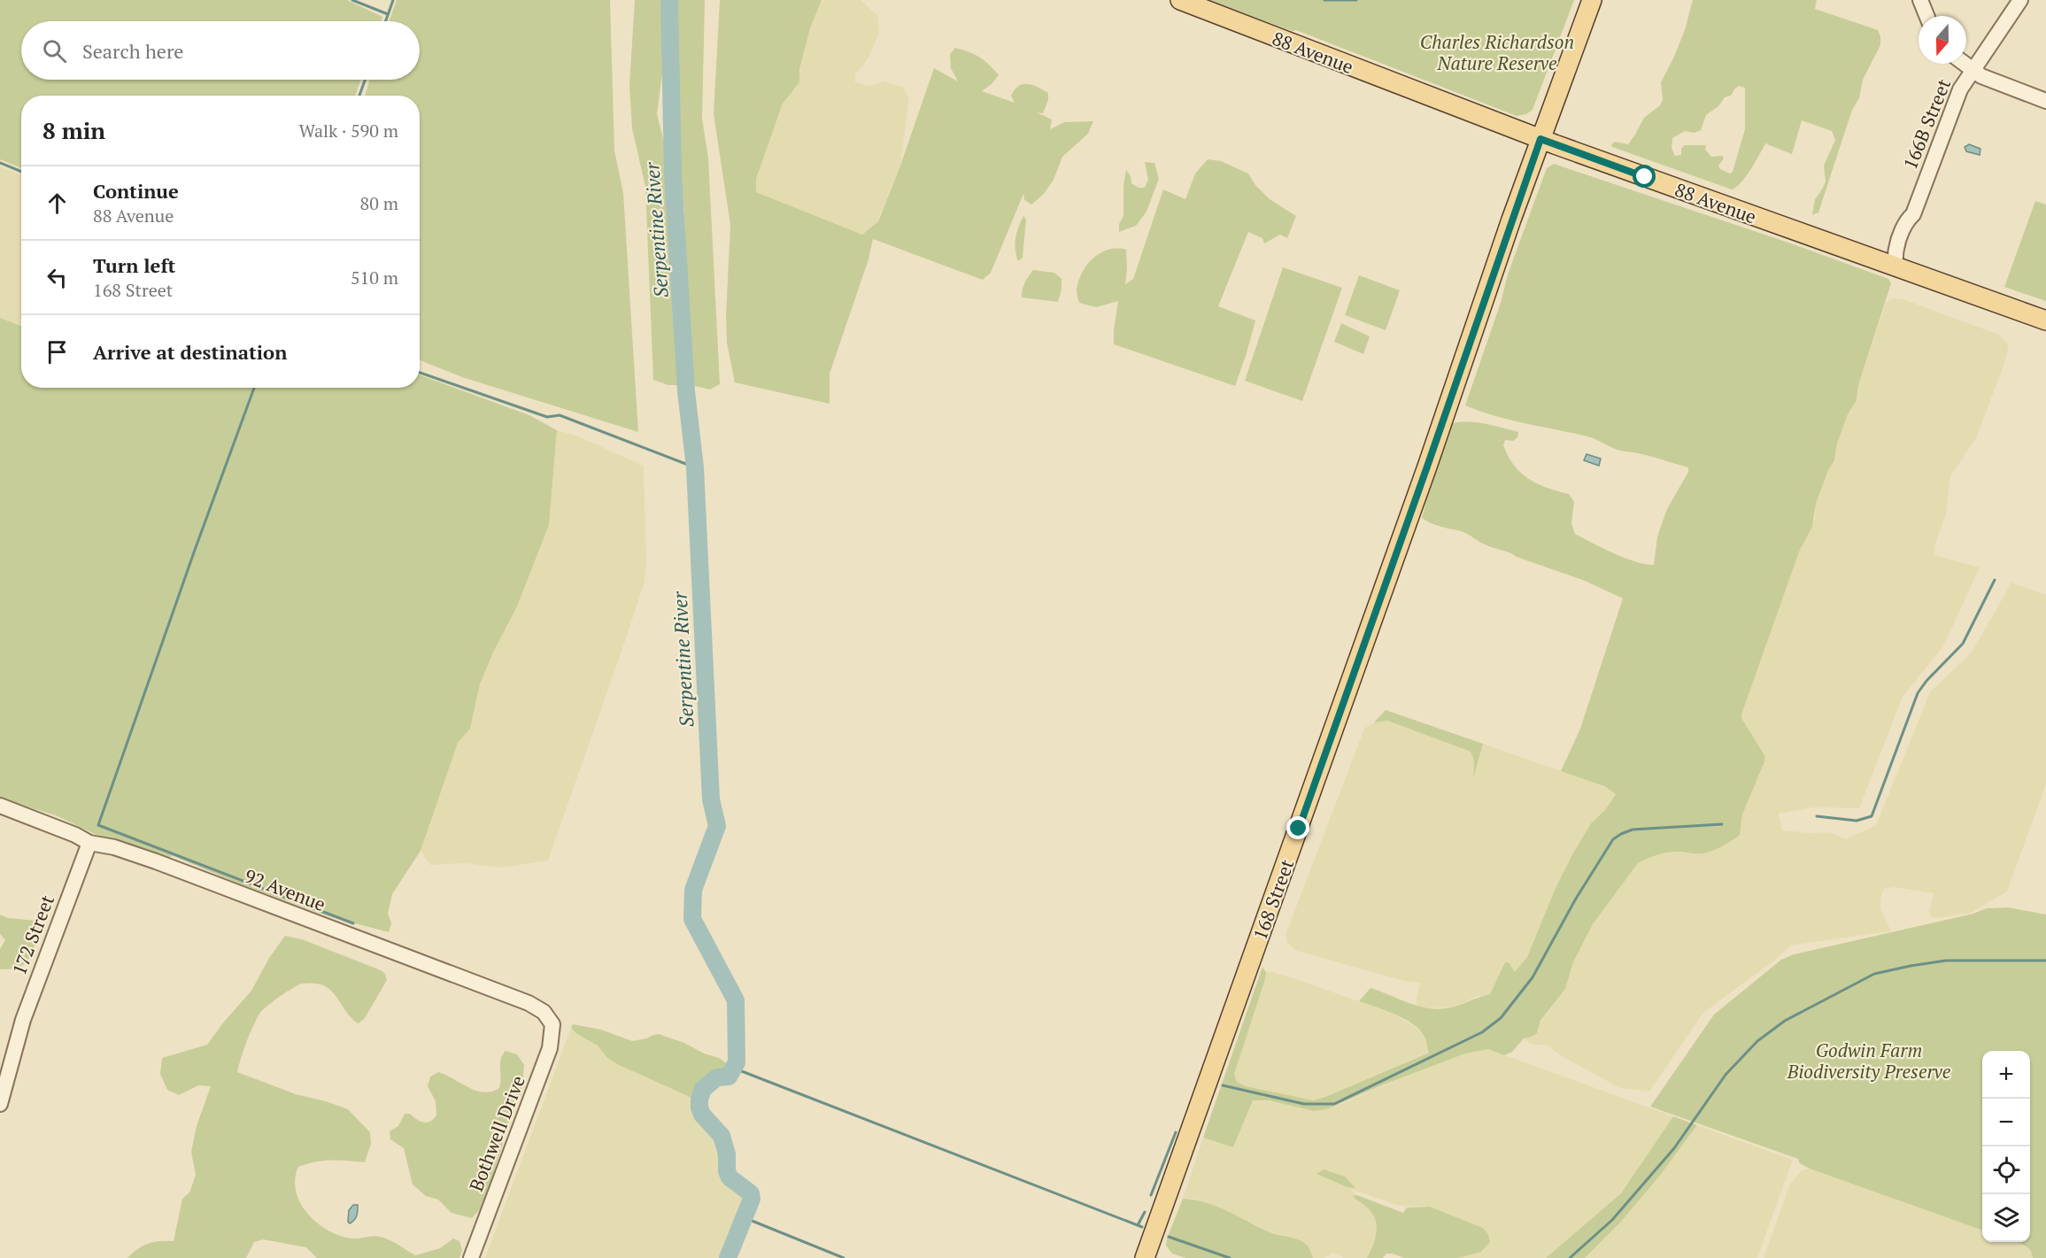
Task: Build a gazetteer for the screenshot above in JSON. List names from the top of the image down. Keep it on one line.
{"streets":{"main road":["88 Avenue","168 Street"],"street":["166B Street","92 Avenue","172 Street","Bothwell Drive"]},"crossings":[["88 Avenue","166B Street"],["88 Avenue","168 Street"],["92 Avenue","172 Street"],["92 Avenue","Bothwell Drive"]],"water":["Serpentine River"],"parks":["Charles Richardson Nature Reserve","Godwin Farm Biodiversity Preserve"],"north":"bottom","page":{"search":"Search here","heading":["8 min","Walk · 590 m"],"list":[["Continue","88 Avenue","80 m"],["Turn left","168 Street","510 m"],"Arrive at destination"],"map_buttons":["+","−"]}}
